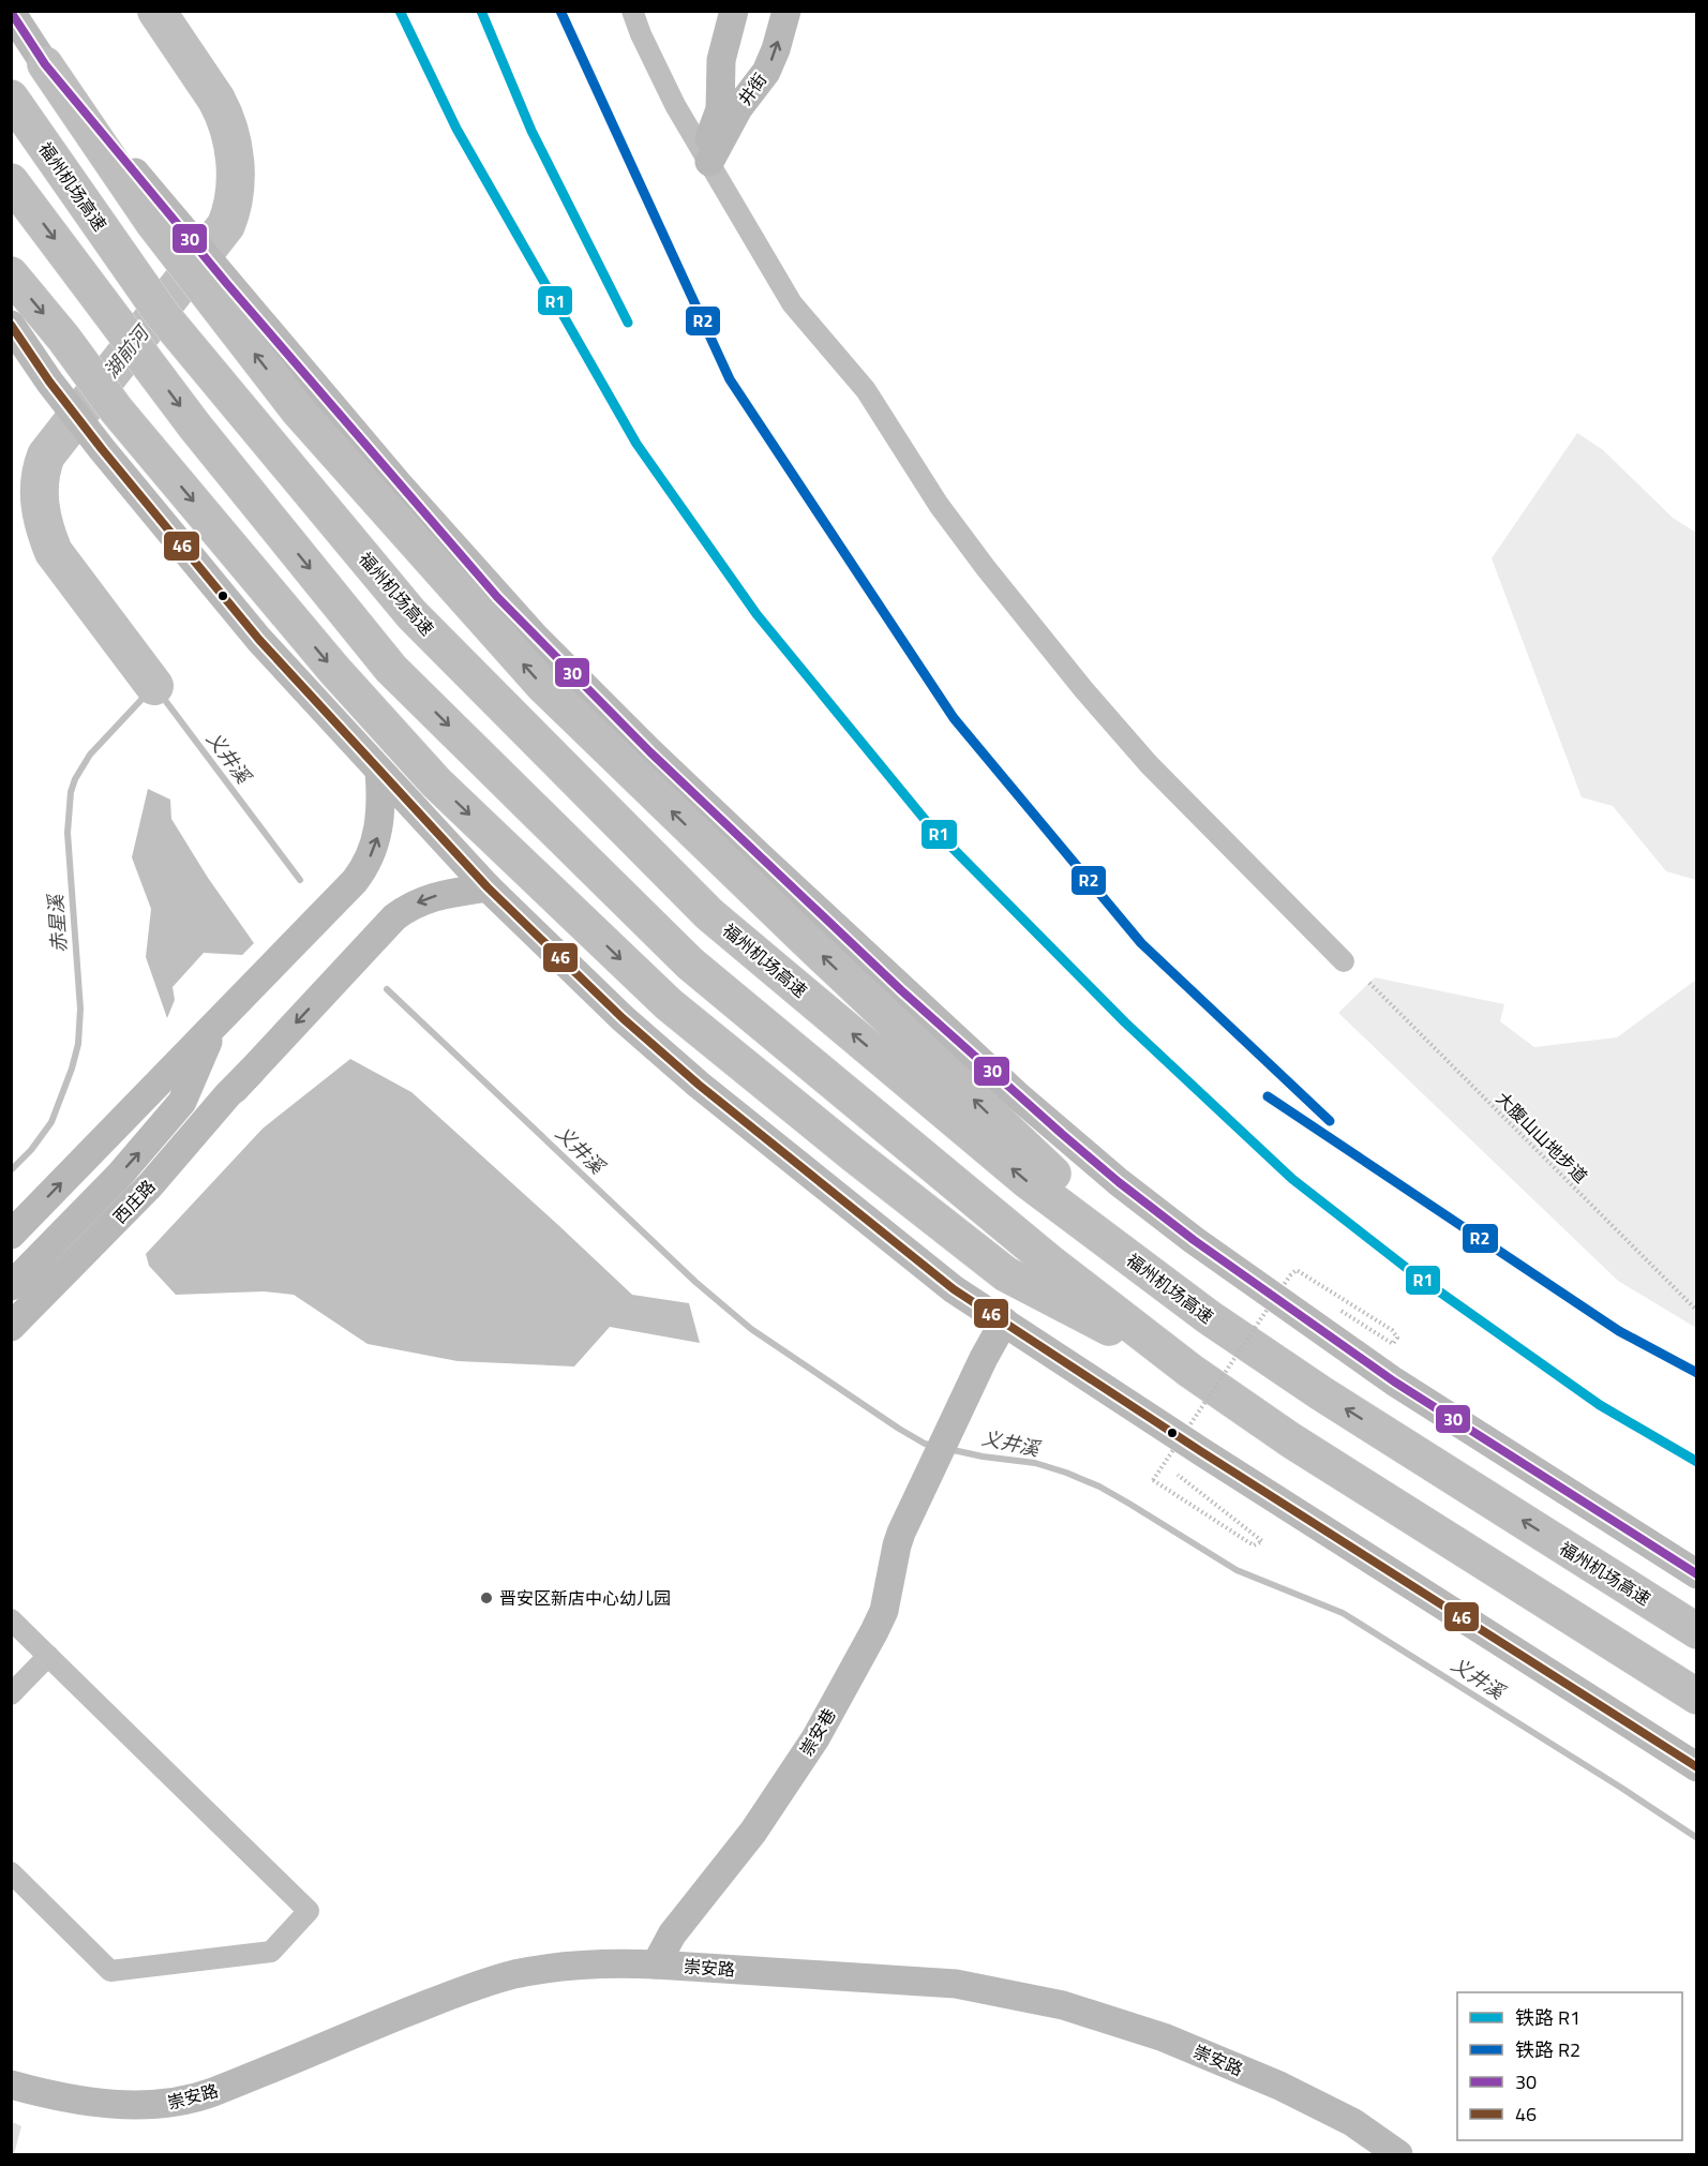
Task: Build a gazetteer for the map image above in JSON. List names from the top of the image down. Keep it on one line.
{"streets":{"highway":["福州机场高速"],"main road":["井街","西庄路","崇安巷","崇安路"],"path":["大腹山山地步道"]},"crossings":[["崇安巷","崇安路"]],"water":["湖前河","义井溪","赤星溪"],"places":["晋安区新店中心幼儿园"],"lines":["rail line R1","rail line R2","transit line 30","transit line 46"],"legend":["铁路 R1","铁路 R2","30","46"]}
